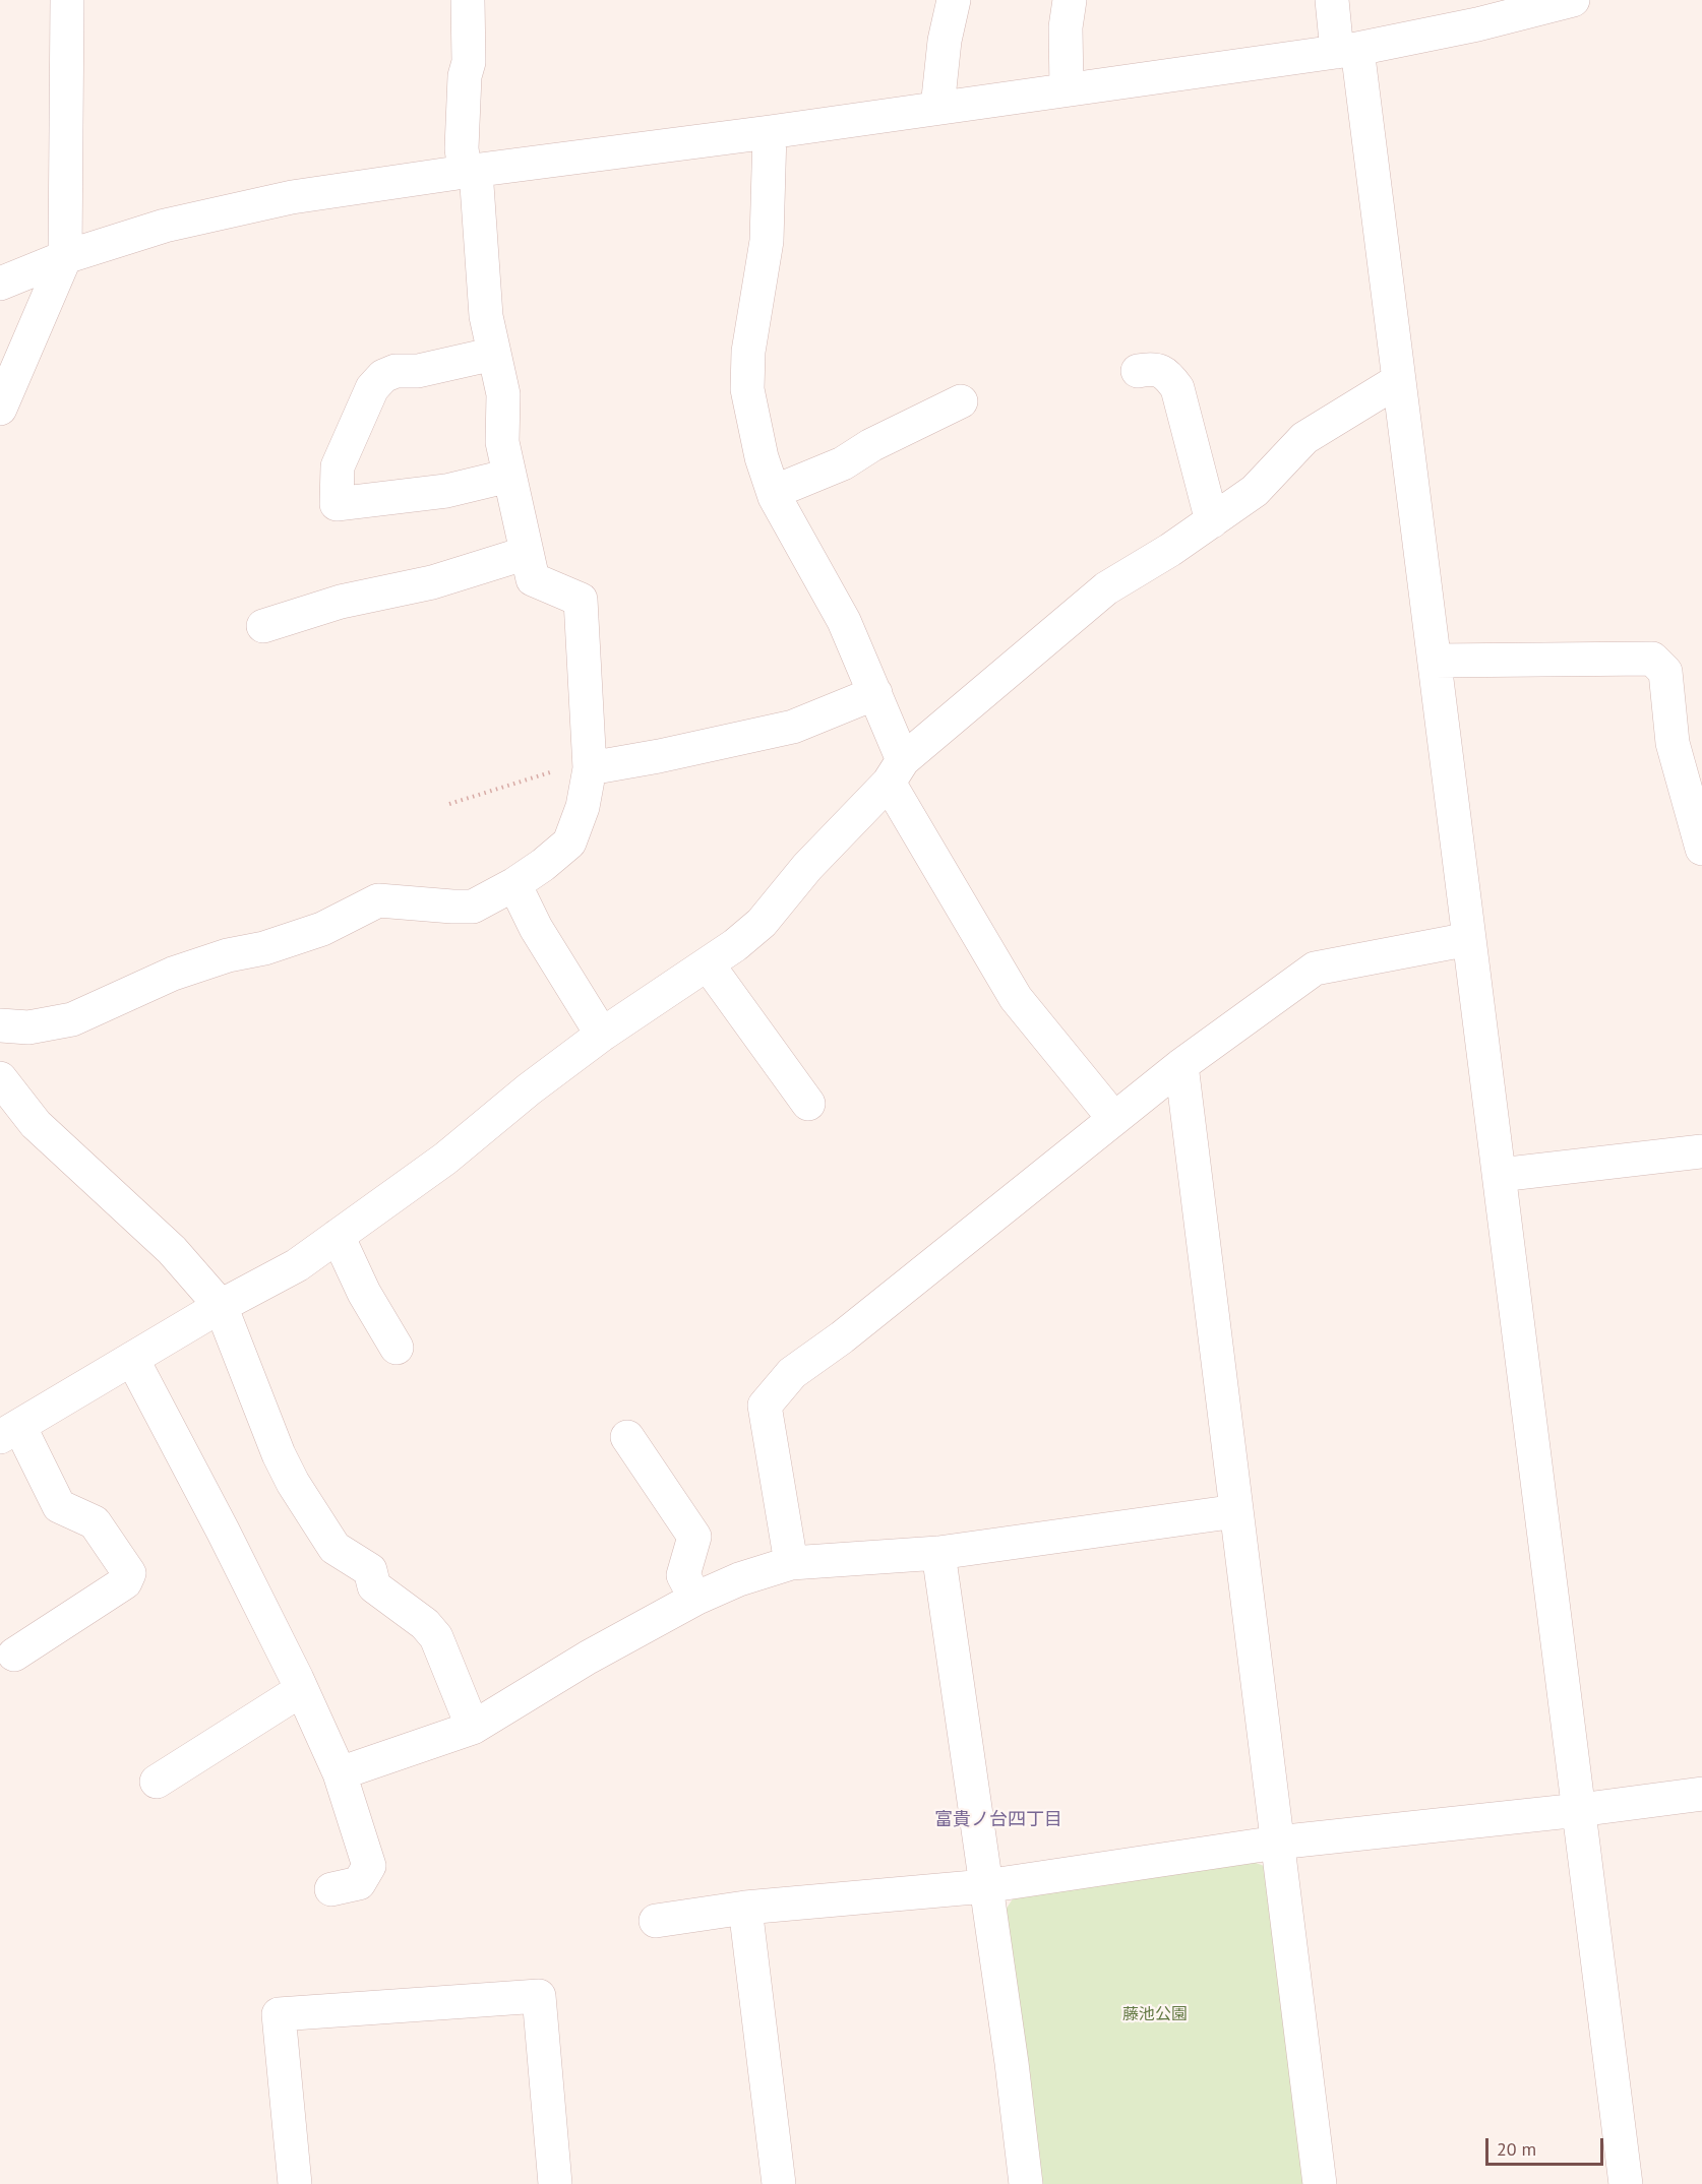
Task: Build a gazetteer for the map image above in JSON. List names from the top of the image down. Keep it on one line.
{"districts":["富貴ノ台四丁目"],"parks":["藤池公園"],"scale_bar":"20 m"}
